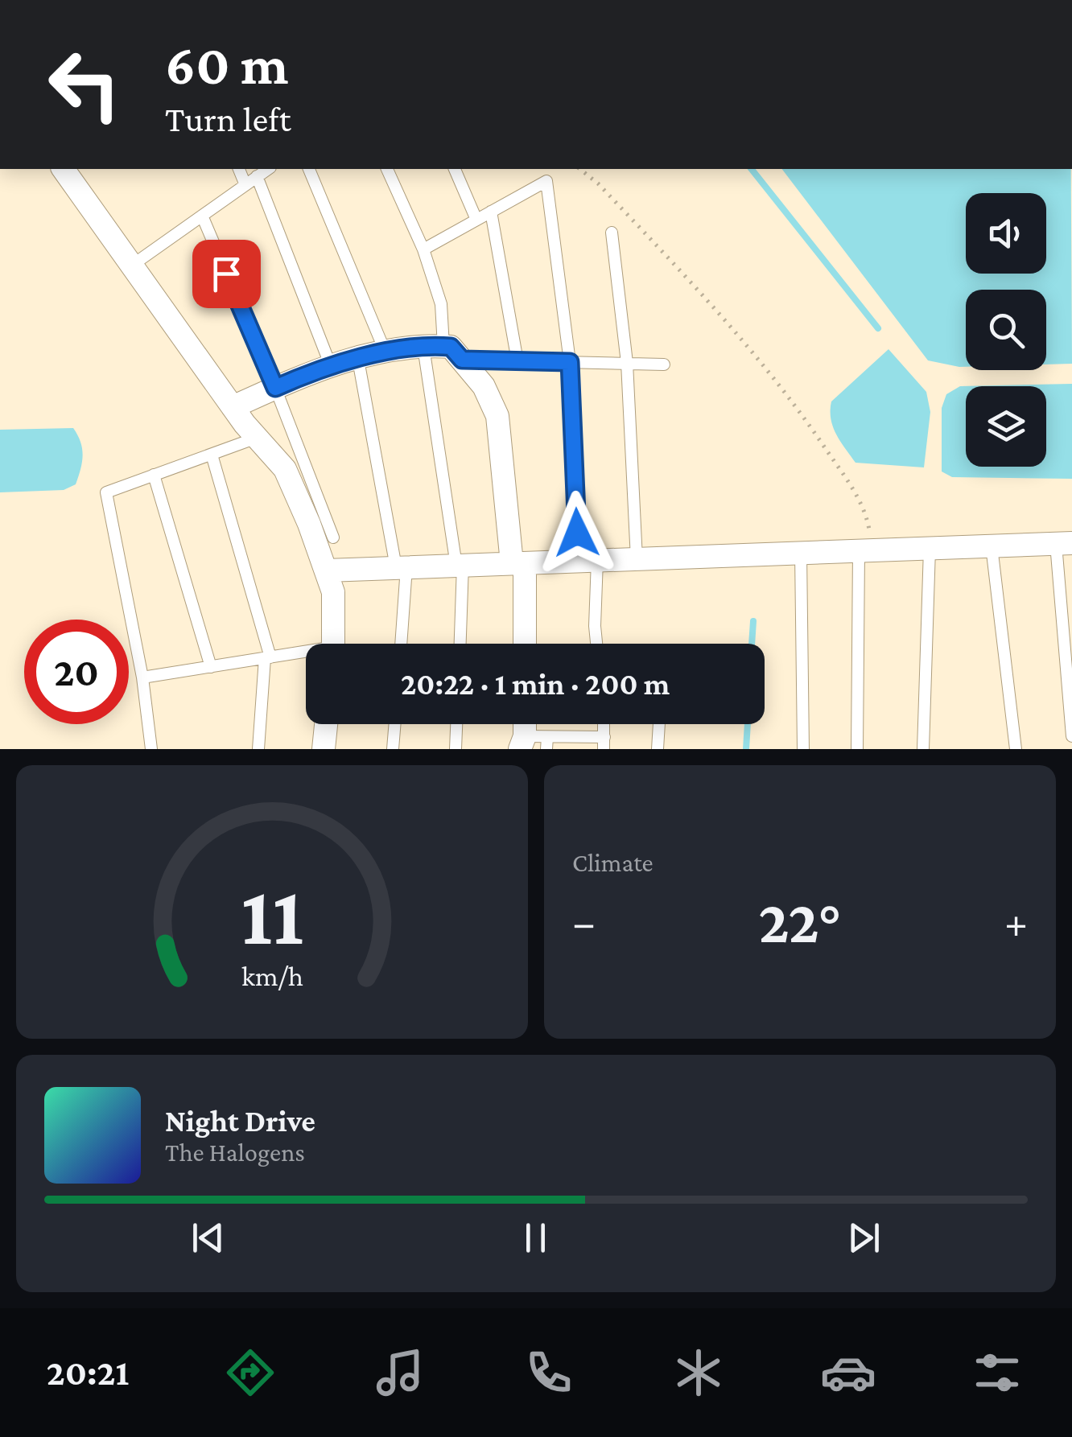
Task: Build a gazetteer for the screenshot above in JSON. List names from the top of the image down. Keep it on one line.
{"page":{"turn":["60 m","Turn left"],"limit":"20","trip":"20:22 · 1 min · 200 m","tile":"Climate","heat":["−","22°","+"],"song":["Night Drive","The Halogens"],"tabs":"20:21","gauge":["11","km/h"]}}
